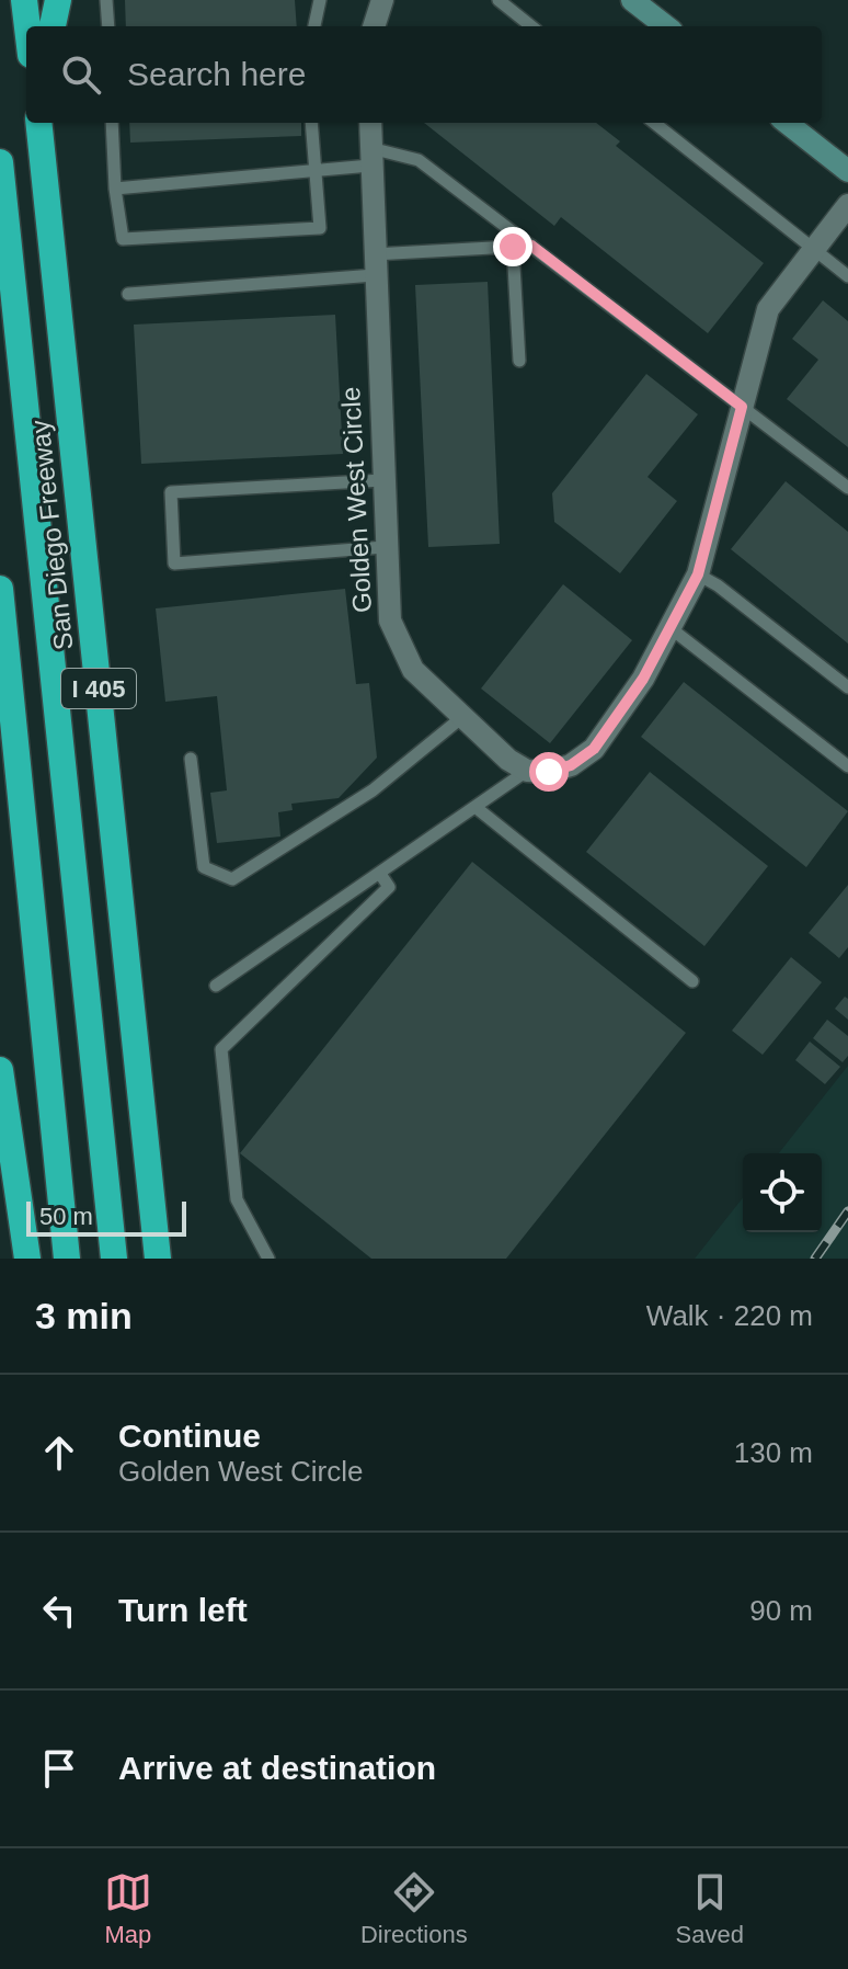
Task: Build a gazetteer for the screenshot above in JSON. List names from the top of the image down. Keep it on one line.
{"streets":{"highway":["San Diego Freeway","I 405"],"street":["Golden West Circle"]},"scale_bar":"50 m","page":{"search":"Search here","scale":"50 m","heading":["3 min","Walk · 220 m"],"list":[["Continue","Golden West Circle","130 m"],["Turn left","90 m"],"Arrive at destination"],"nav":["Map","Directions","Saved"]}}
